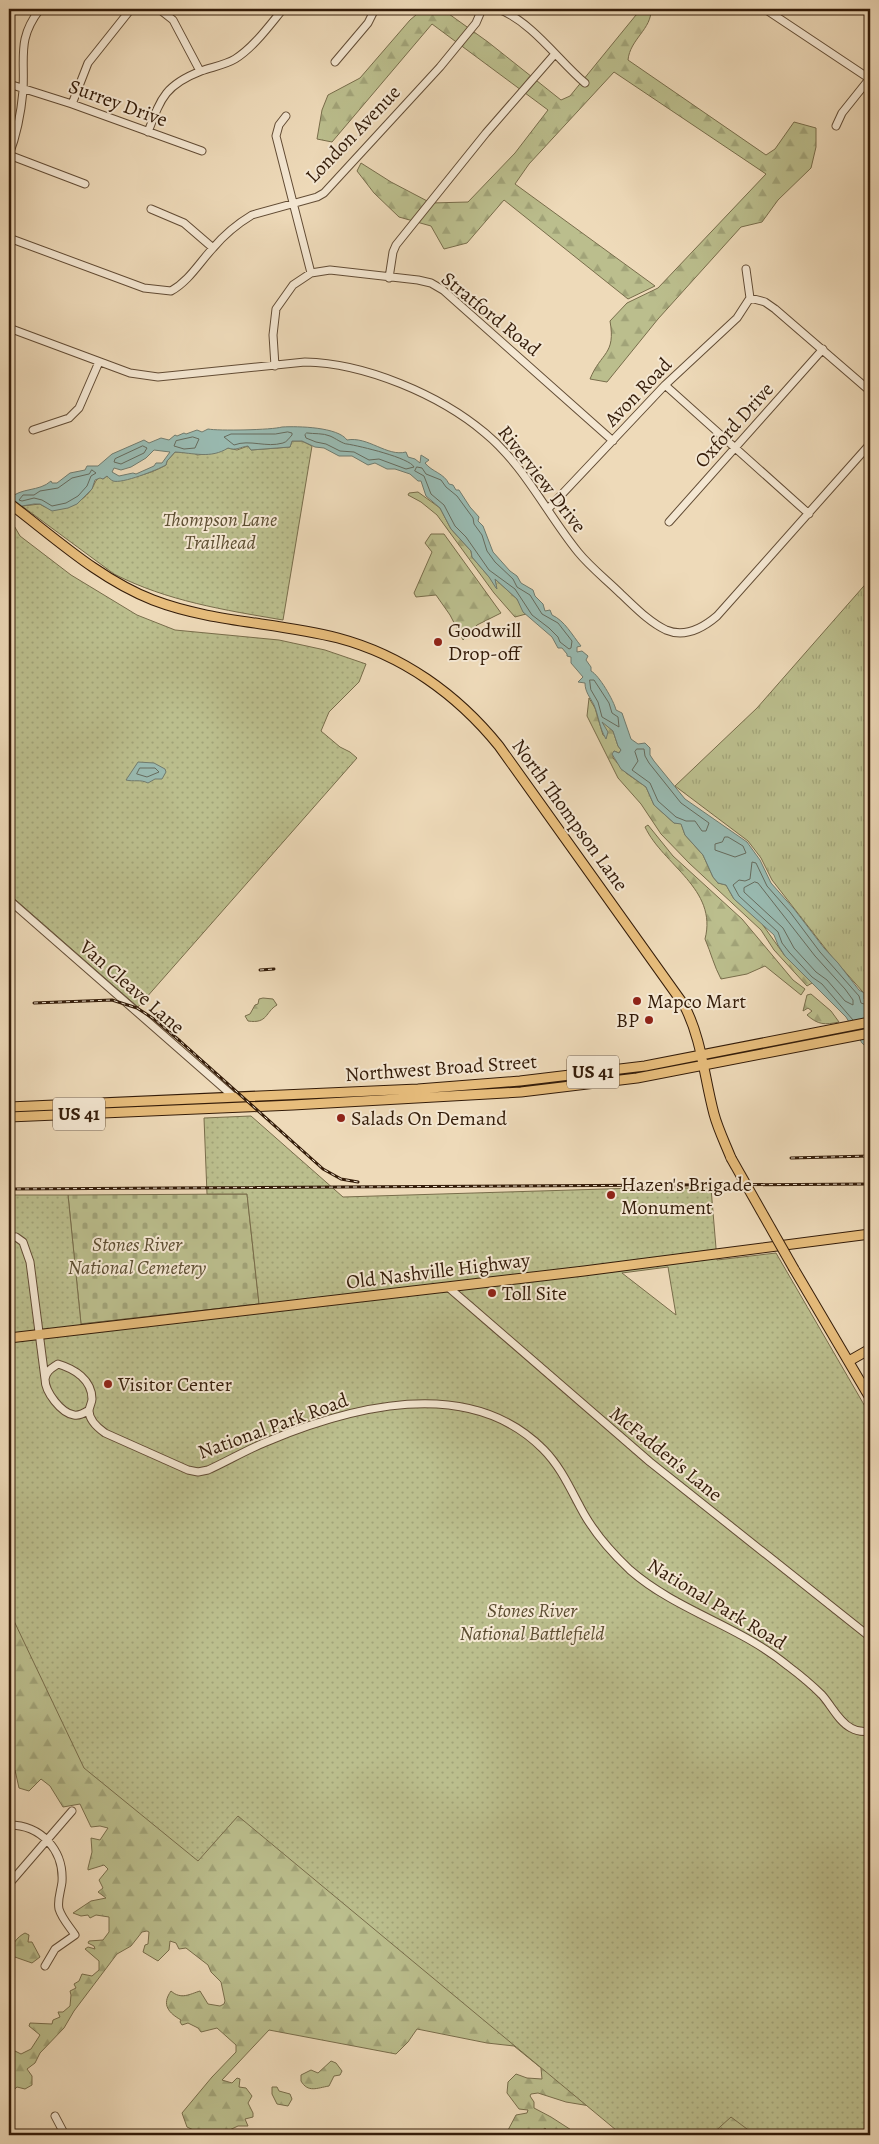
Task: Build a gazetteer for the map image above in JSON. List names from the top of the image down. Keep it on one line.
{"streets":{"main road":["North Thompson Lane","Northwest Broad Street","US 41","Old Nashville Highway"],"street":["Surrey Drive","London Avenue","Stratford Road","Avon Road","Oxford Drive","Riverview Drive","Van Cleave Lane","National Park Road","McFadden's Lane"]},"crossings":[["Stratford Road","Avon Road"],["Avon Road","Riverview Drive"],["North Thompson Lane","Northwest Broad Street"],["Van Cleave Lane","Northwest Broad Street"],["Old Nashville Highway","McFadden's Lane"]],"parks":["Thompson Lane Trailhead","Stones River National Cemetery","Stones River National Battlefield"],"places":["Goodwill Drop-off","Mapco Mart","BP","Salads On Demand","Hazen's Brigade Monument","Toll Site","Visitor Center"]}
